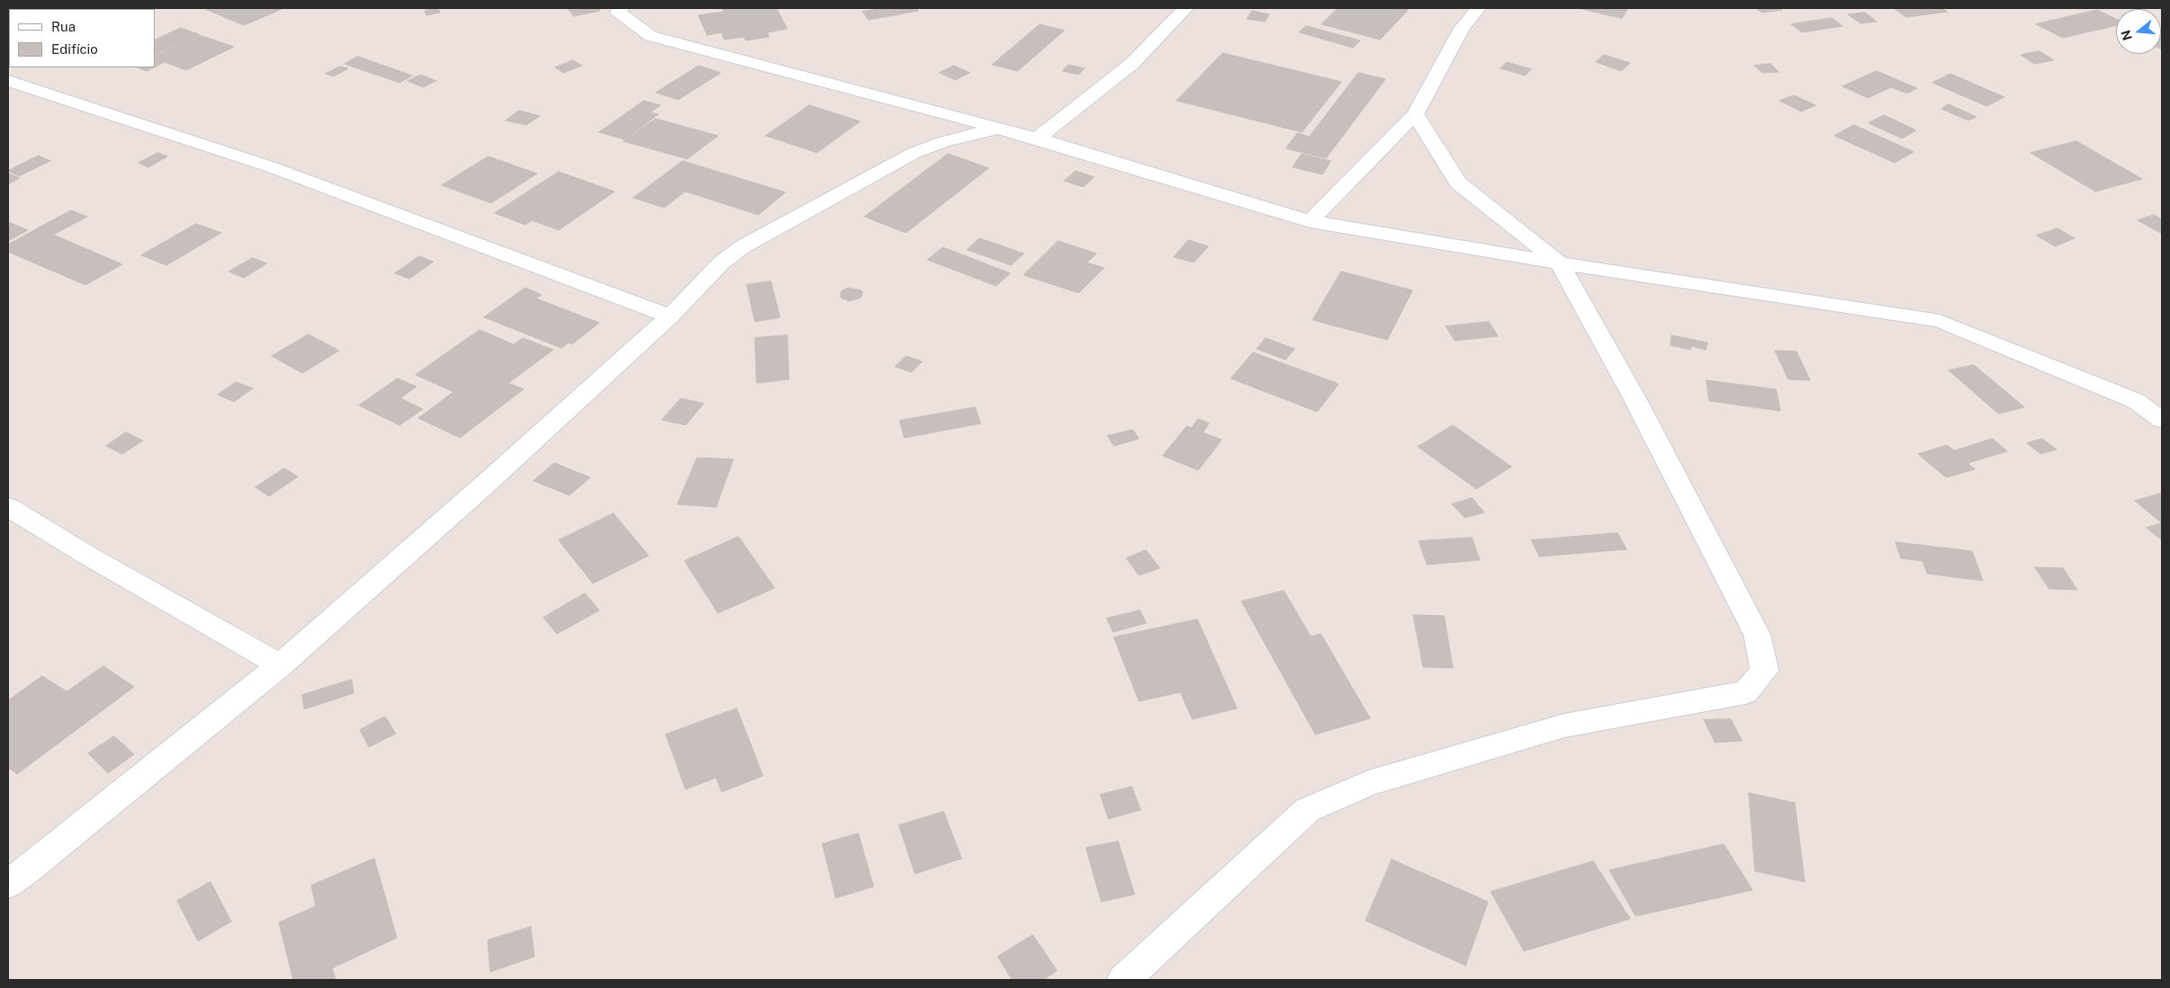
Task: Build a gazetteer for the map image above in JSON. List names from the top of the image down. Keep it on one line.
{"legend":["Rua","Edifício"],"north":"left"}
